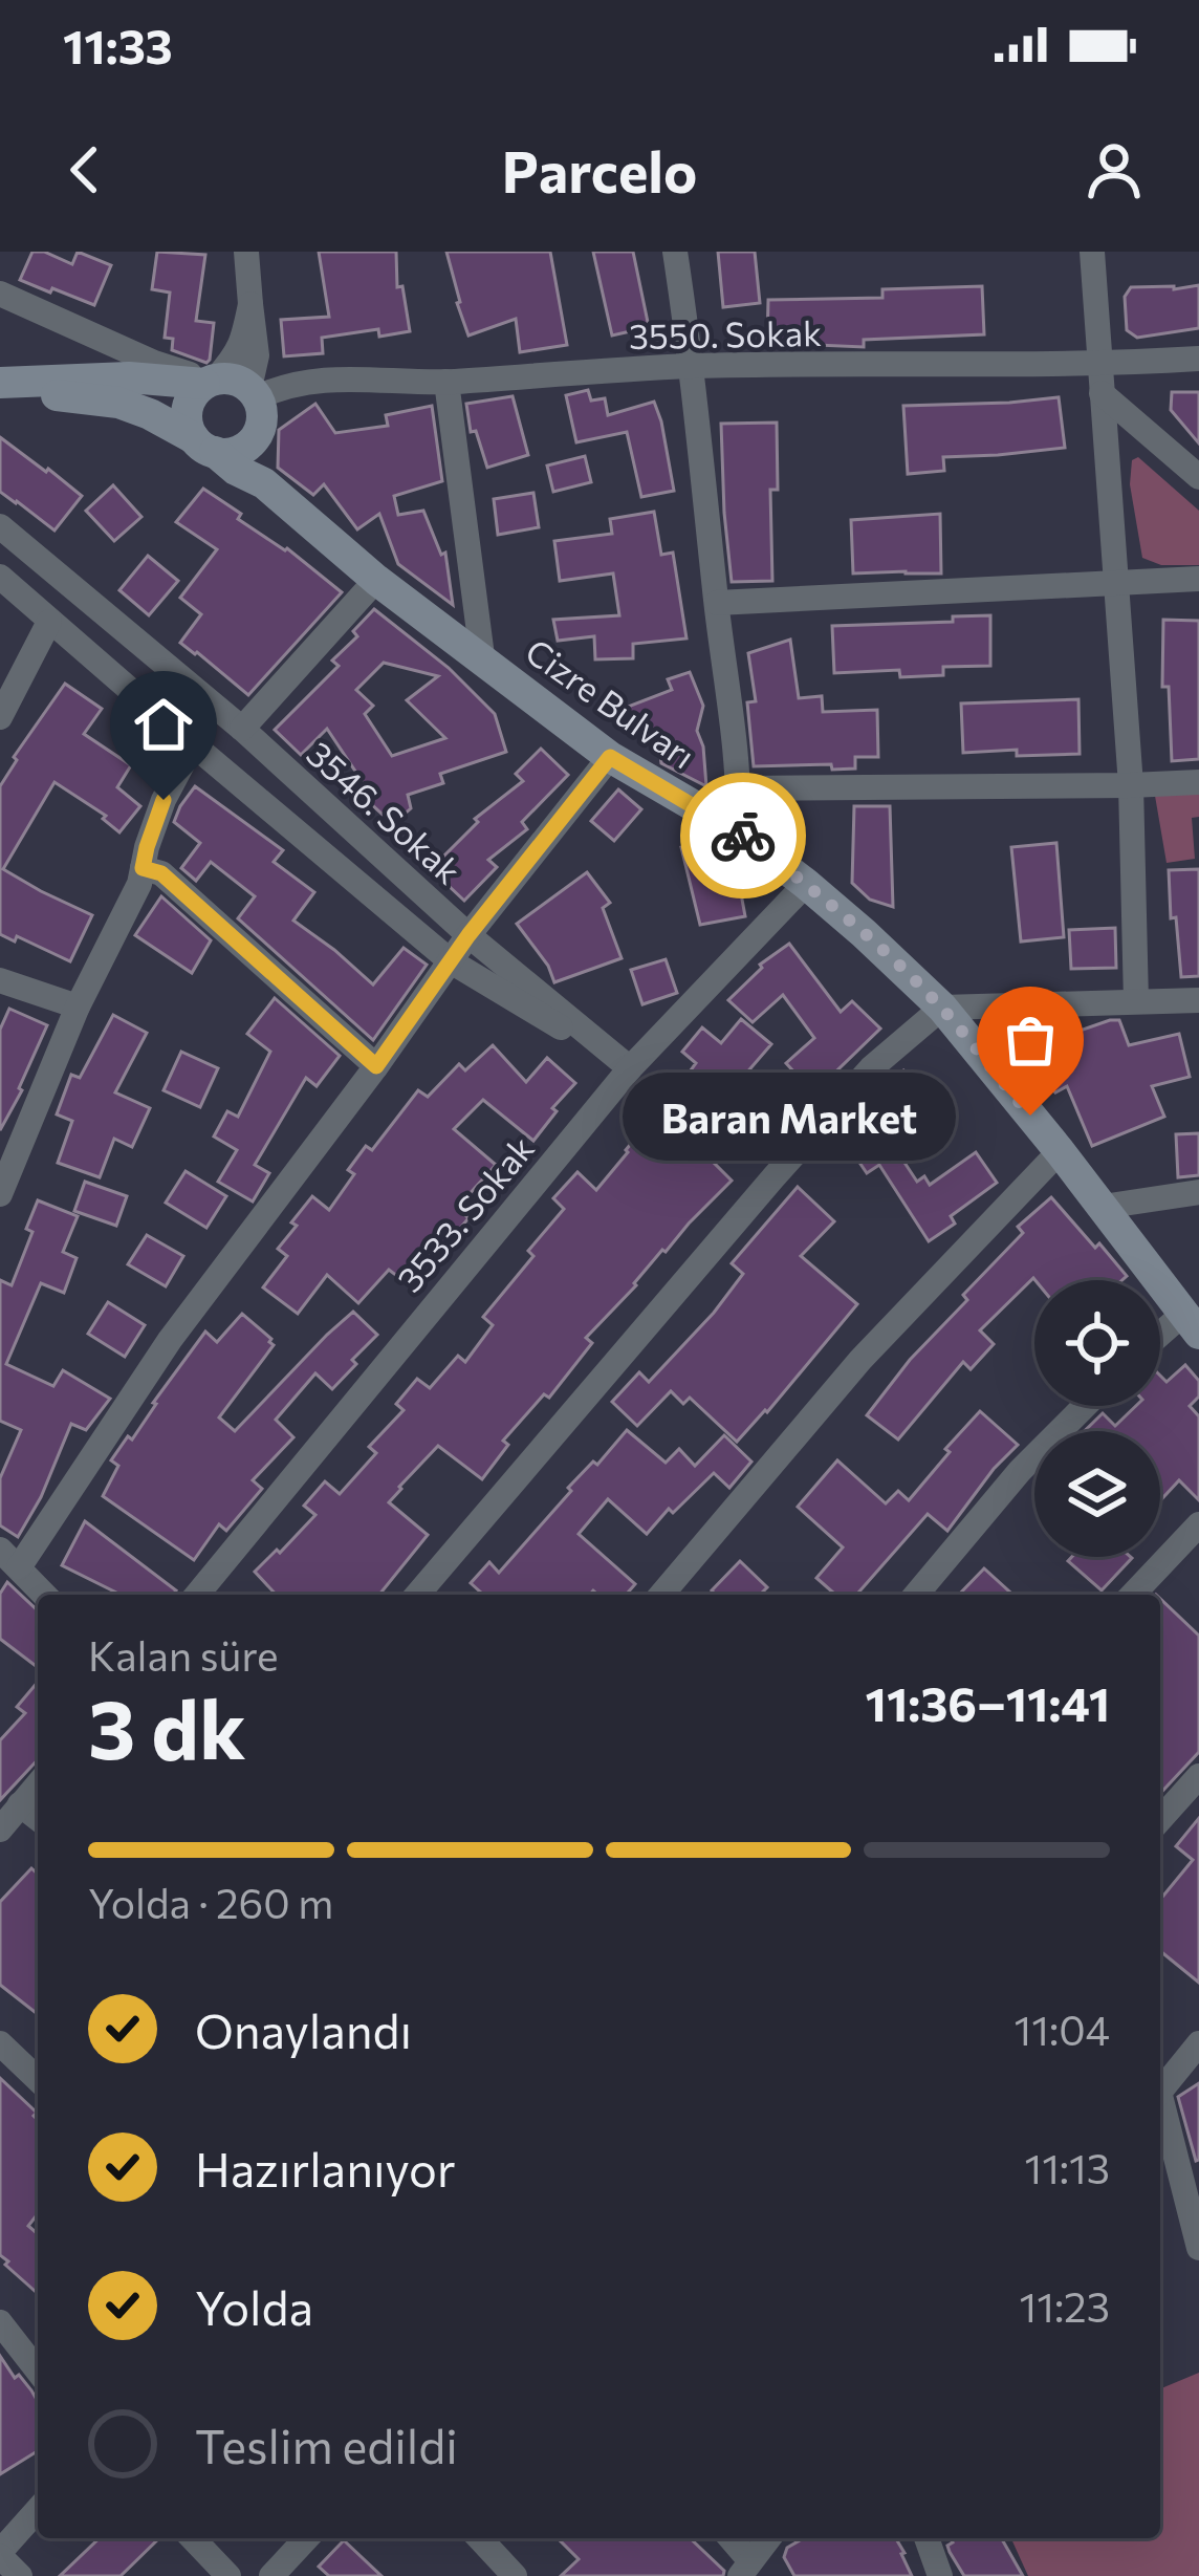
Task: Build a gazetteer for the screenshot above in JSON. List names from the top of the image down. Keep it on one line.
{"streets":{"main road":["Cizre Bulvarı"],"street":["3550. Sokak","3546. Sokak","3533. Sokak"]},"crossings":[["3550. Sokak","Cizre Bulvarı"],["Cizre Bulvarı","3533. Sokak"],["3546. Sokak","3533. Sokak"]],"places":["Baran Market"],"page":{"status":"11:33","header":"Parcelo","bubble":"Baran Market","heading":["3 dk","Kalan süre","11:36–11:41"],"bar":"Yolda · 260 m","list":[["Onaylandı","11:04"],["Hazırlanıyor","11:13"],["Yolda","11:23"],"Teslim edildi"]}}
